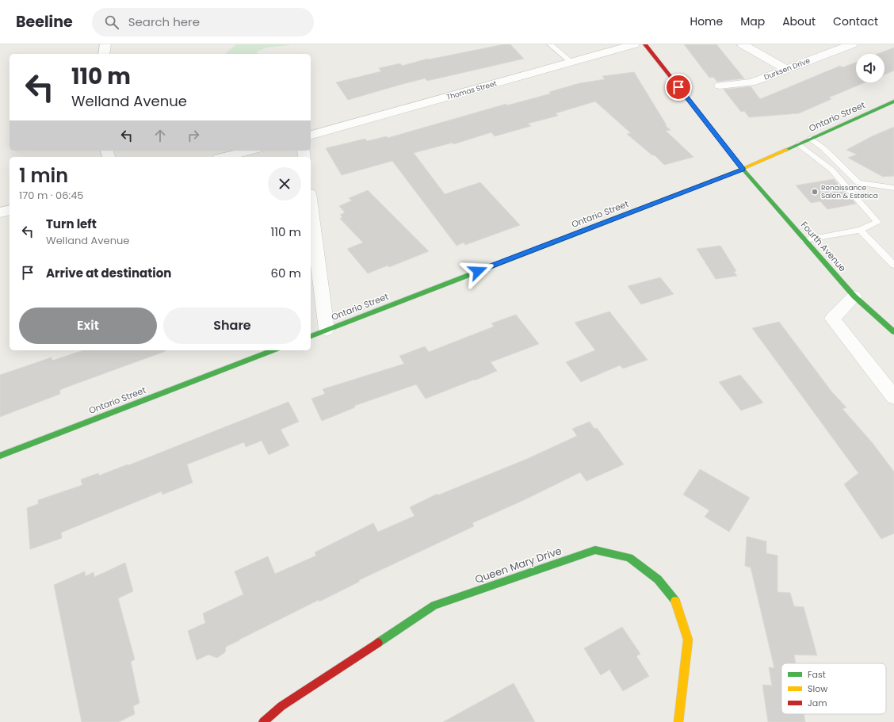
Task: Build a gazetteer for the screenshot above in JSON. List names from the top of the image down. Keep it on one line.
{"streets":{"main road":["Ontario Street","Fourth Avenue","Queen Mary Drive"],"street":["Durksen Drive","Thomas Street"]},"crossings":[["Ontario Street","Fourth Avenue"]],"places":["Renaissance Salon & Estetica"],"legend":["Fast","Slow","Jam"],"page":{"header":"Beeline","search":"Search here","nav":["Home","Map","About","Contact"],"turn":["110 m","Welland Avenue"],"heading":["1 min","170 m · 06:45"],"list":[{"name":"Turn left","note":"Welland Avenue","value":"110 m"},{"name":"Arrive at destination","value":"60 m"}],"buttons":["Exit","Share"]}}
